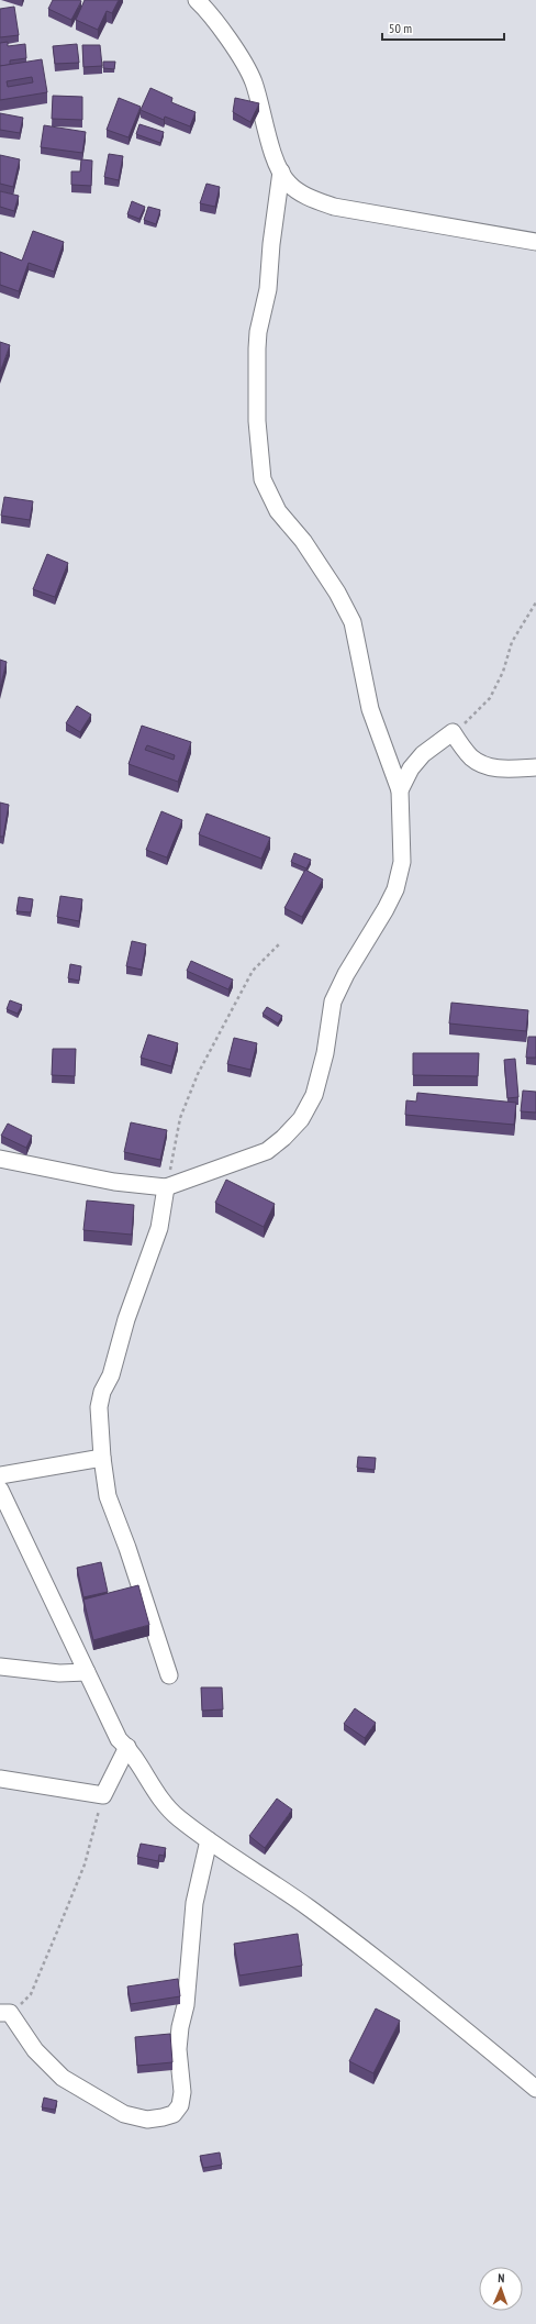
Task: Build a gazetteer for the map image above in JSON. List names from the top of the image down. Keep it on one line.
{"scale_bar":"50 m","north":"top"}
